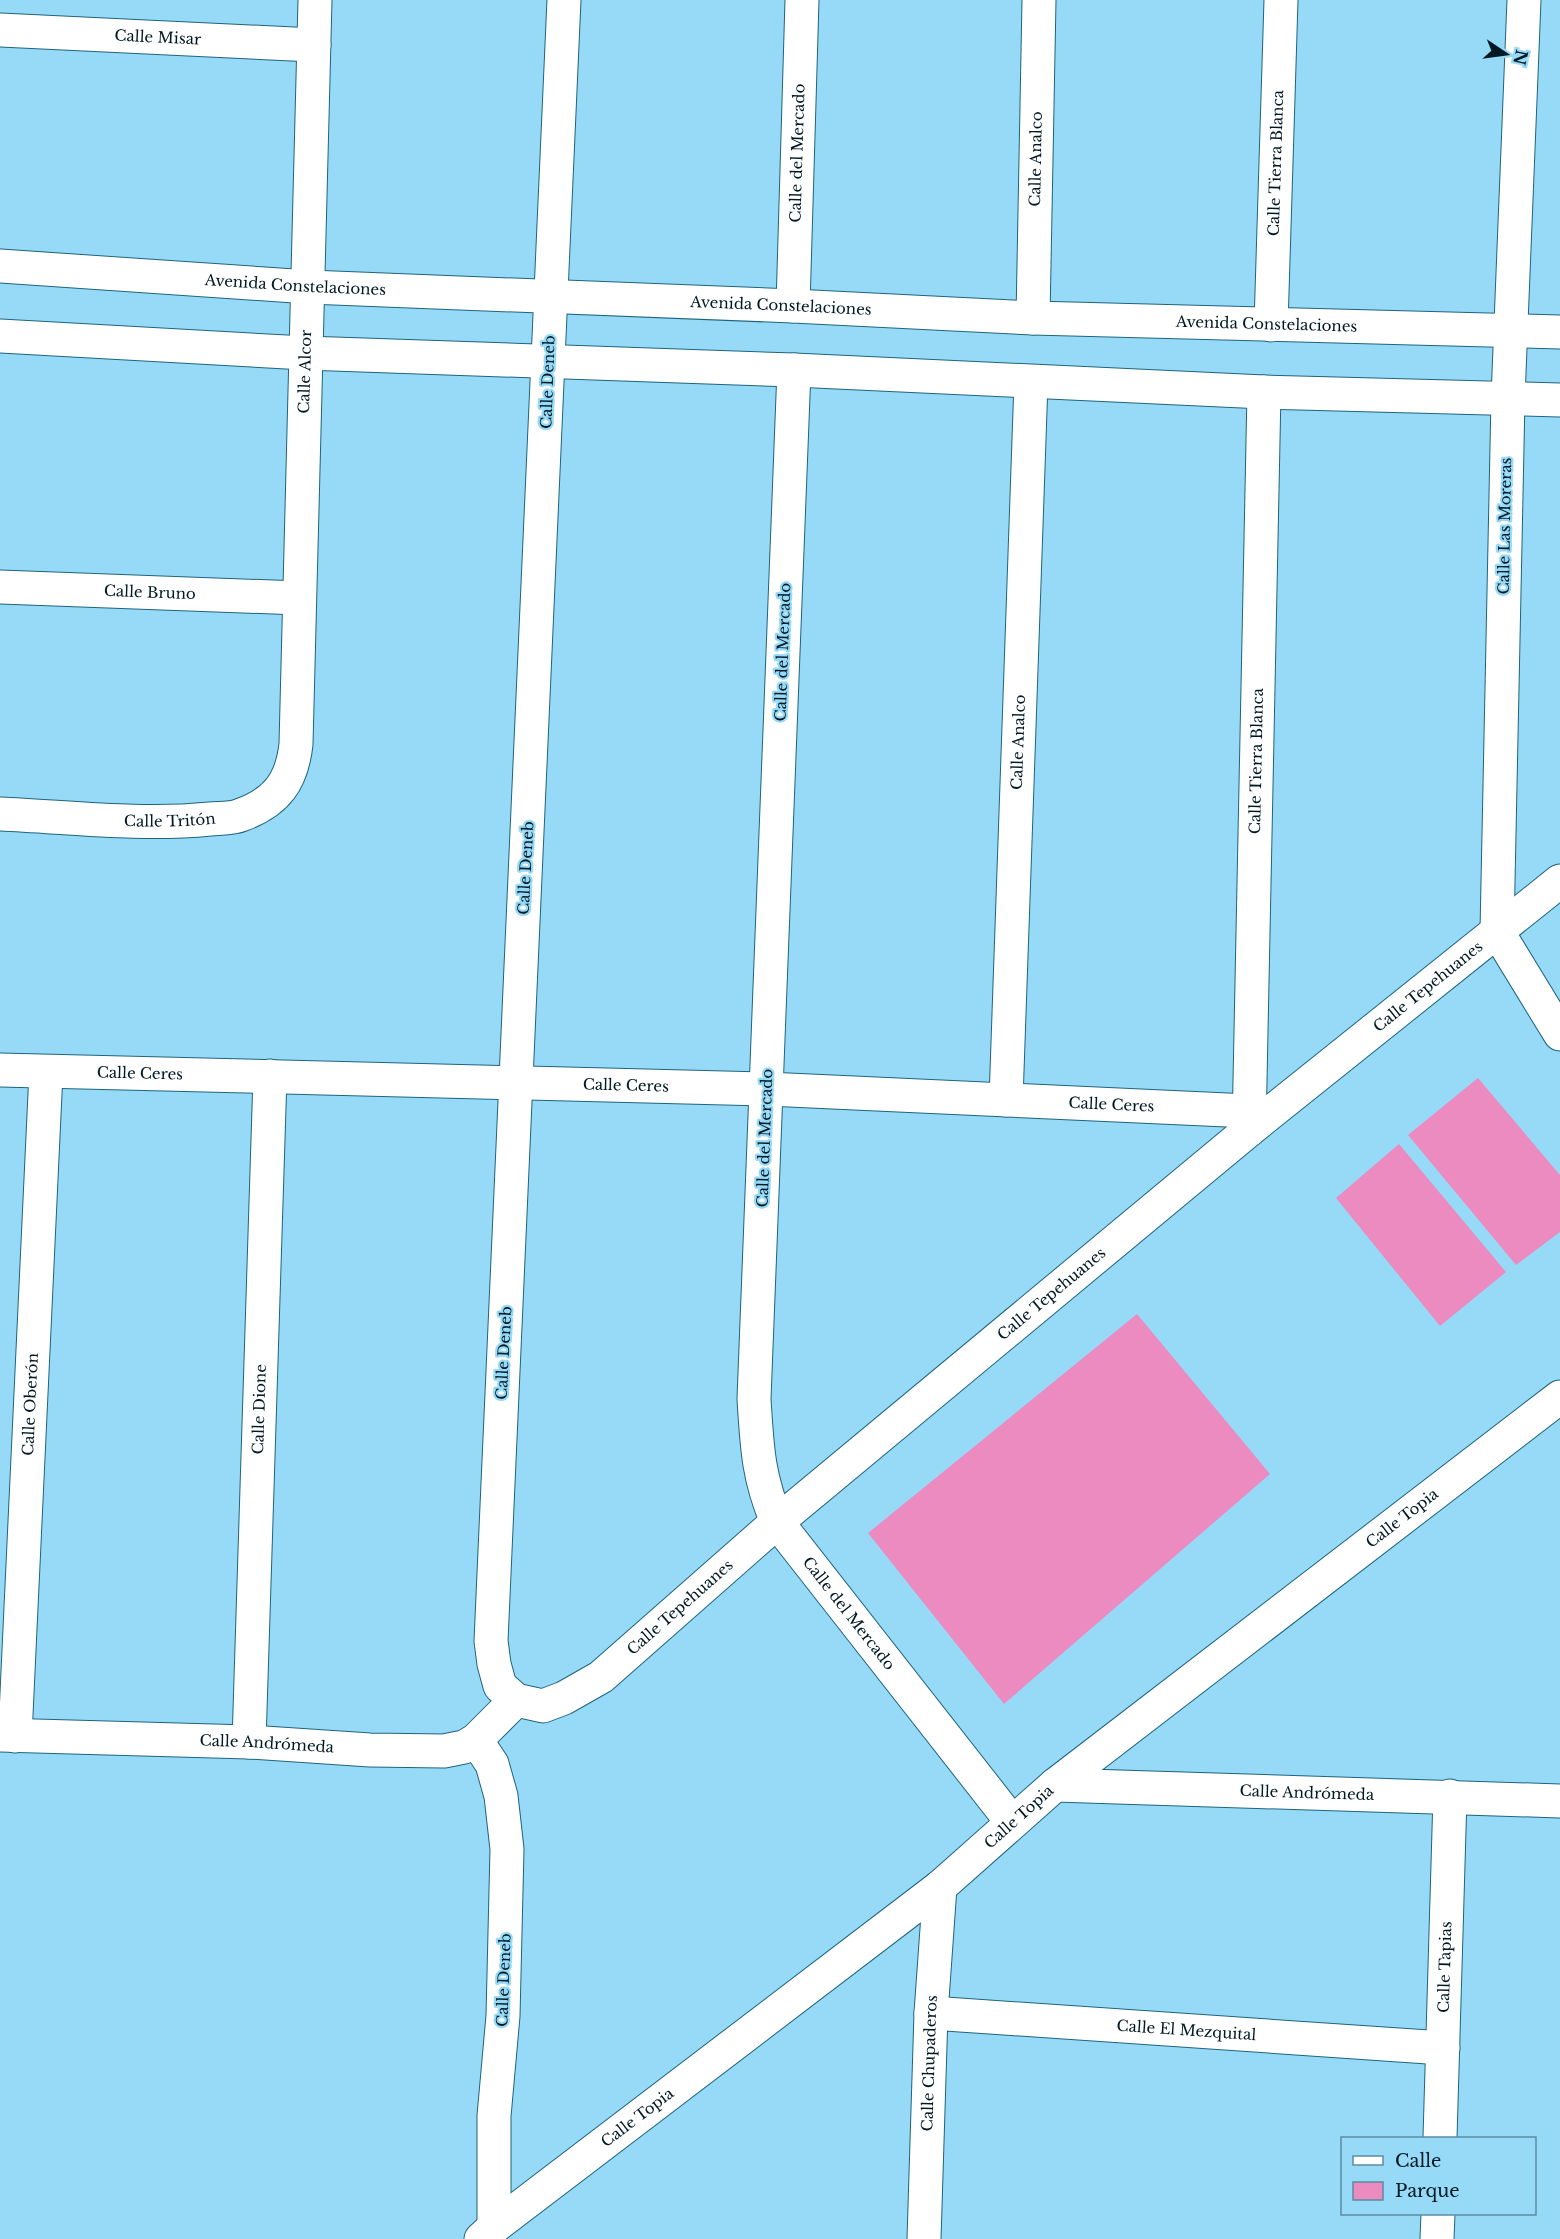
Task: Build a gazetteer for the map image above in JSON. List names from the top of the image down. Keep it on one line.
{"streets":{"street":["Calle Misar","Calle del Mercado","Calle Analco","Calle Tierra Blanca","Avenida Constelaciones","Calle Alcor","Calle Deneb","Calle Las Moreras","Calle Bruno","Calle Tritón","Calle Tepehuanes","Calle Ceres","Calle Oberón","Calle Dione","Calle Topia","Calle Andrómeda","Calle Tapias","Calle El Mezquital","Calle Chupaderos"]},"crossings":[["Calle Misar","Calle Alcor"],["Calle del Mercado","Avenida Constelaciones"],["Calle del Mercado","Calle Tepehuanes"],["Calle del Mercado","Calle Ceres"],["Calle del Mercado","Calle Topia"],["Calle Analco","Avenida Constelaciones"],["Calle Analco","Calle Ceres"],["Calle Tierra Blanca","Avenida Constelaciones"],["Calle Tierra Blanca","Calle Tepehuanes"],["Calle Tierra Blanca","Calle Ceres"],["Avenida Constelaciones","Calle Alcor"],["Avenida Constelaciones","Calle Deneb"],["Avenida Constelaciones","Calle Las Moreras"],["Calle Alcor","Calle Bruno"],["Calle Alcor","Calle Tritón"],["Calle Deneb","Calle Tepehuanes"],["Calle Deneb","Calle Ceres"],["Calle Deneb","Calle Topia"],["Calle Deneb","Calle Andrómeda"],["Calle Las Moreras","Calle Tepehuanes"],["Calle Tepehuanes","Calle Ceres"],["Calle Tepehuanes","Calle Andrómeda"],["Calle Ceres","Calle Oberón"],["Calle Ceres","Calle Dione"],["Calle Oberón","Calle Andrómeda"],["Calle Dione","Calle Andrómeda"],["Calle Topia","Calle Andrómeda"],["Calle Topia","Calle Chupaderos"],["Calle Andrómeda","Calle Tapias"],["Calle Tapias","Calle El Mezquital"],["Calle El Mezquital","Calle Chupaderos"]],"legend":["Calle","Parque"],"north":"right"}
